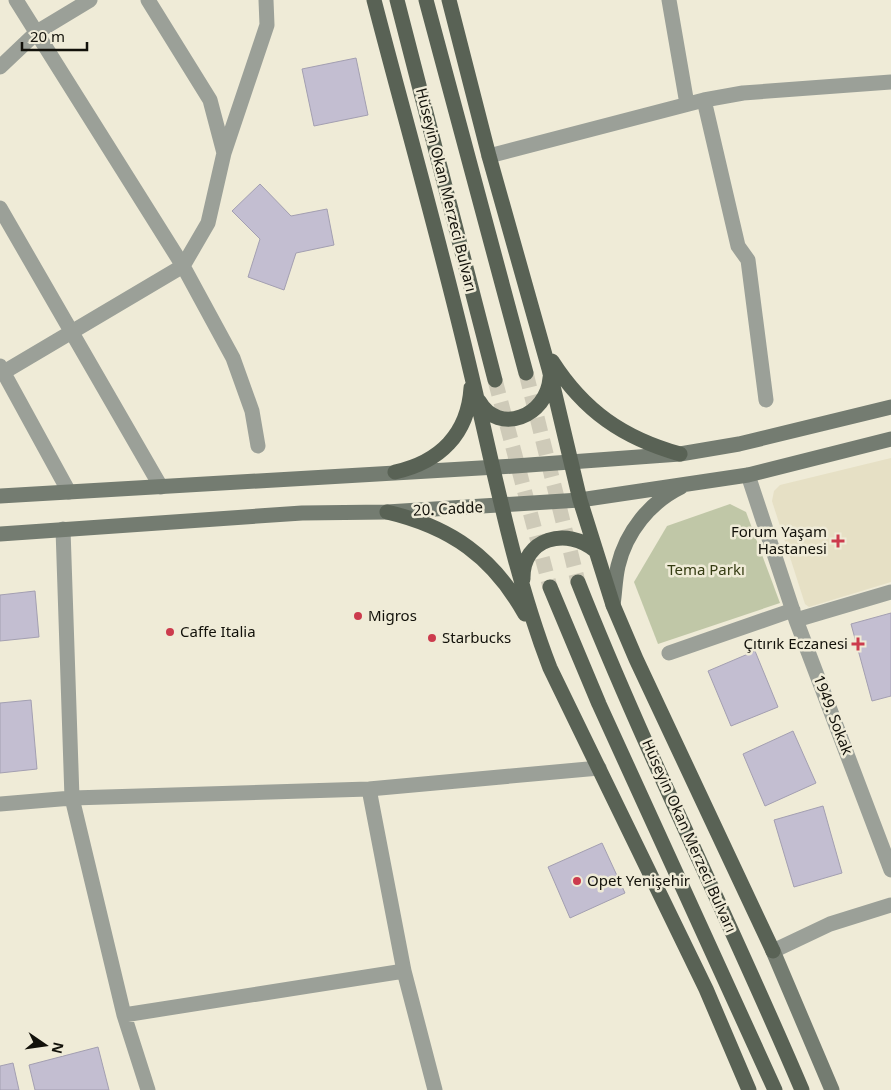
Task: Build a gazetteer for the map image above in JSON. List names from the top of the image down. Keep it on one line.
{"streets":{"main road":["Hüseyin Okan Merzeci Bulvarı"],"street":["20. Cadde","1949. Sokak"]},"crossings":[["20. Cadde","1949. Sokak"]],"parks":["Tema Parkı"],"places":{"health":["Forum Yaşam Hastanesi","Çıtırık Eczanesi"],"other":["Migros","Caffe Italia","Starbucks","Opet Yenişehir"]},"scale_bar":"20 m","north":"right"}
